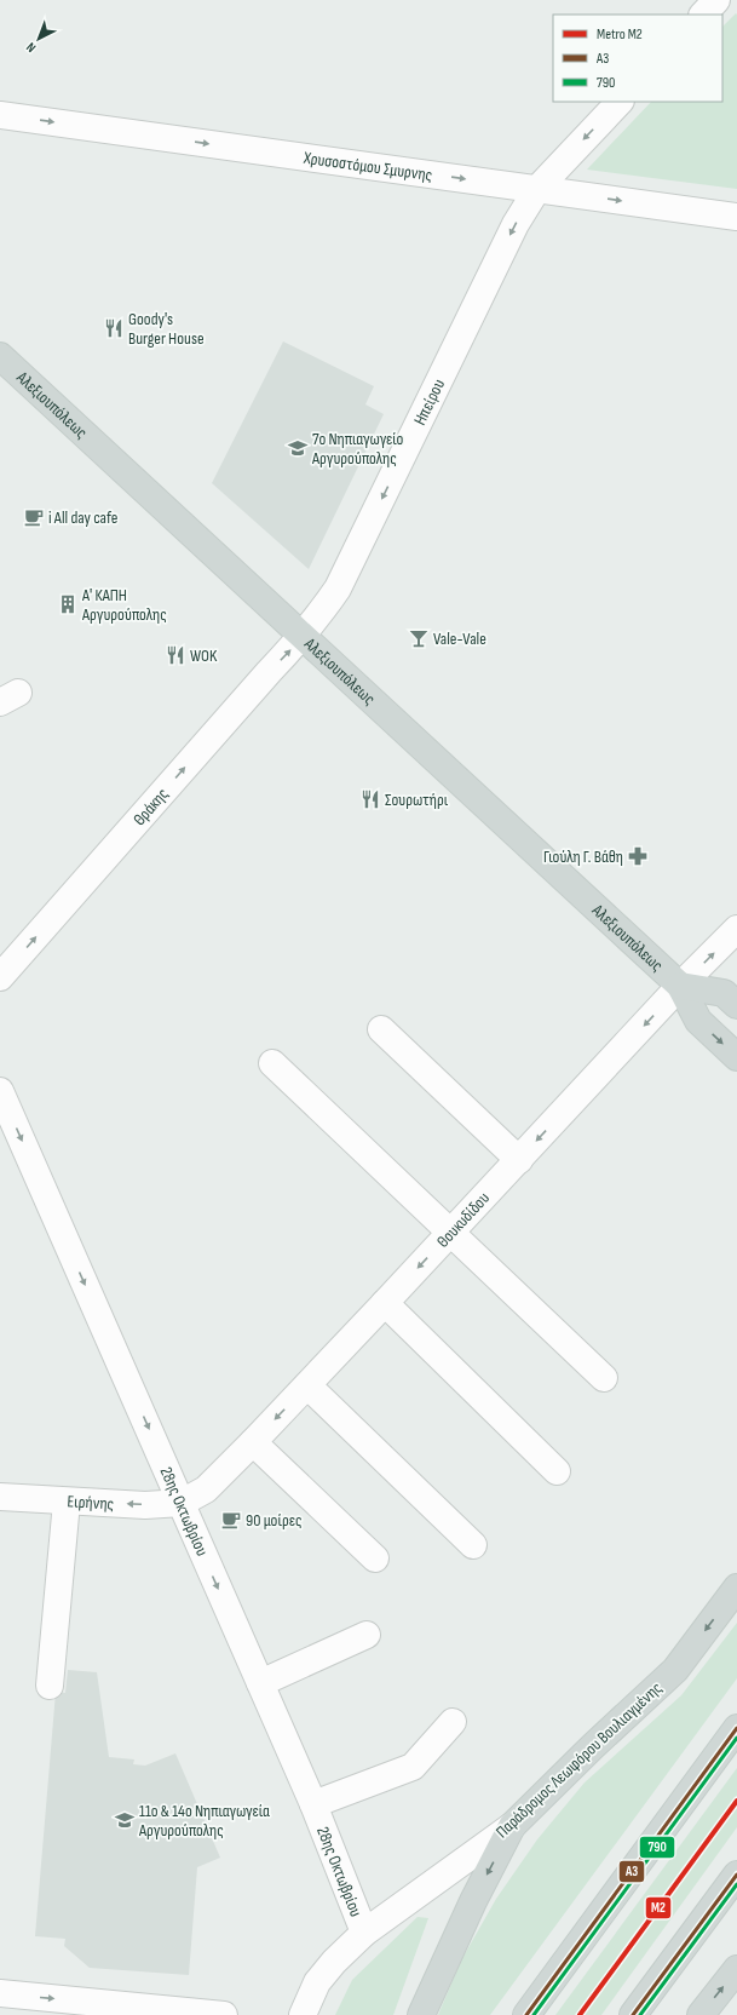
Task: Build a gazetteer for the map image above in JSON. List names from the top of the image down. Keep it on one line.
{"streets":{"main road":["Αλεξιουπόλεως","Παράδρομος Λεωφόρου Βουλιαγμένης"],"street":["Χρυσοστόμου Σμυρνης","Ηπείρου","Θράκης","Θουκυδίδου","Ειρήνης","28ης Οκτωβρίου"]},"crossings":[["Χρυσοστόμου Σμυρνης","Ηπείρου"],["Ηπείρου","Αλεξιουπόλεως"],["Ηπείρου","Θράκης"],["Αλεξιουπόλεως","Θράκης"],["Αλεξιουπόλεως","Θουκυδίδου"],["Θουκυδίδου","Ειρήνης"],["Θουκυδίδου","28ης Οκτωβρίου"],["Ειρήνης","28ης Οκτωβρίου"],["28ης Οκτωβρίου","Παράδρομος Λεωφόρου Βουλιαγμένης"]],"one_way":["Χρυσοστόμου Σμυρνης","Ηπείρου","Θράκης","Ειρήνης"],"places":{"restaurant":["Goody's Burger House","WOK","Σουρωτήρι"],"school or university":["7ο Νηπιαγωγείο Αργυρούπολης","11ο & 14ο Νηπιαγωγεία Αργυρούπολης"],"cafe":["i All day cafe","90 μοίρες"],"building":["Α' ΚΑΠΗ Αργυρούπολης"],"bar":["Vale-Vale"],"pharmacy":["Γιούλη Γ. Βάθη"]},"lines":["transit line Α3","transit line 790","metro line Μ2"],"legend":["Metro Μ2","Α3","790"],"north":"bottom left"}
